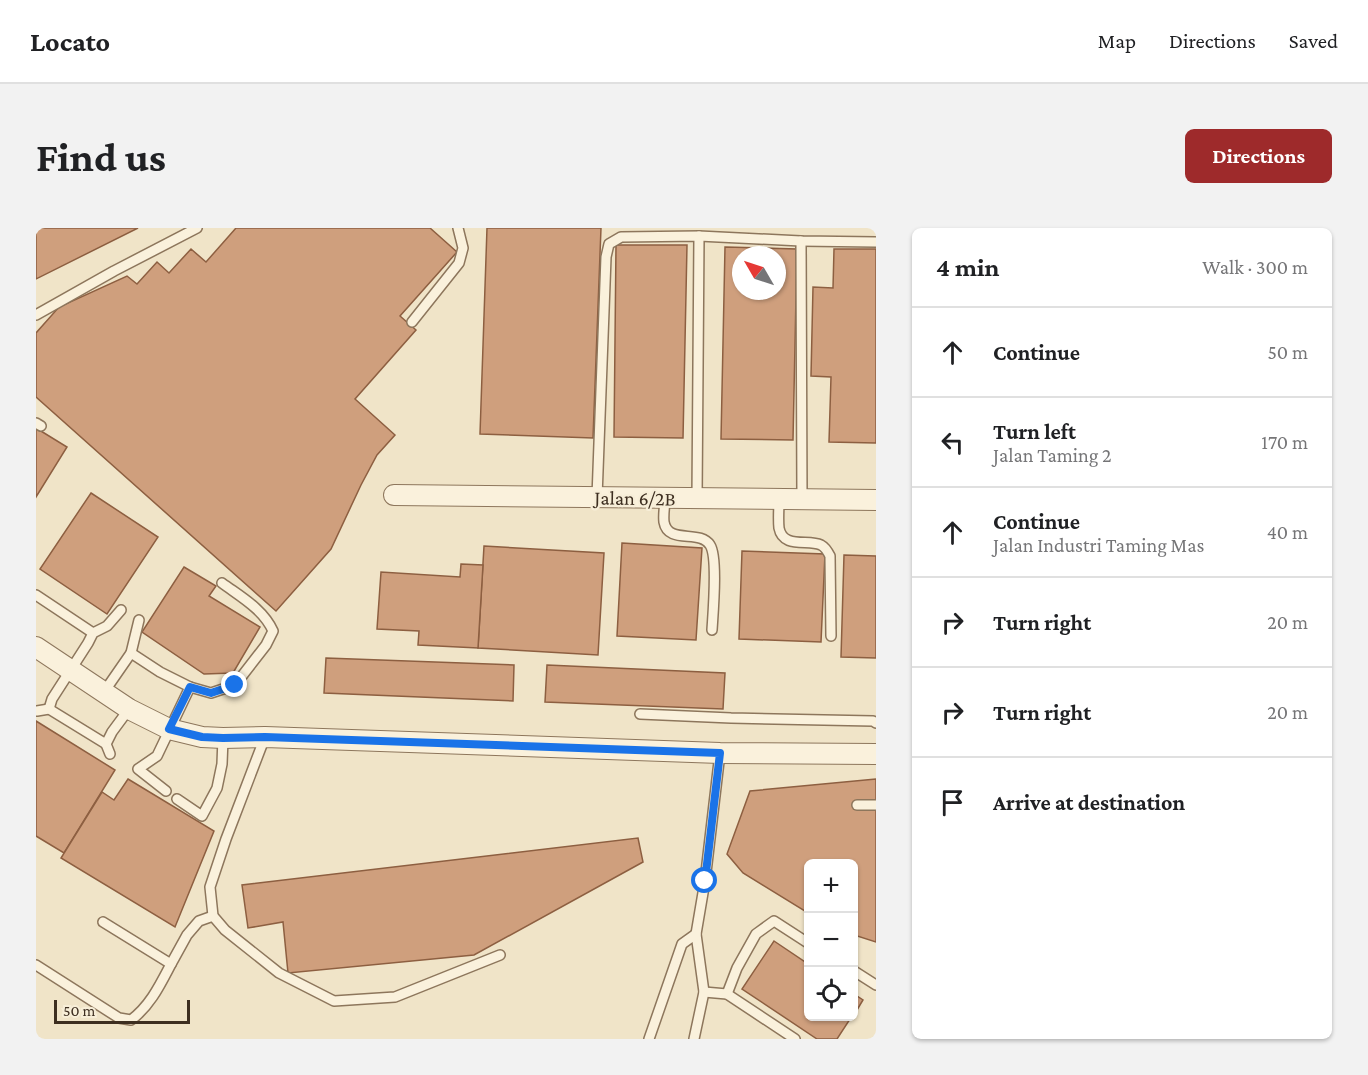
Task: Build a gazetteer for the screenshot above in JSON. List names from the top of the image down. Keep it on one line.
{"streets":{"street":["Jalan 6/2B"]},"scale_bar":"50 m","north":"top left","page":{"header":"Locato","nav":["Map","Directions","Saved"],"buttons":"Directions","title":"Find us","heading":["4 min","Walk · 300 m"],"list":[["Continue","50 m"],["Turn left","Jalan Taming 2","170 m"],["Continue","Jalan Industri Taming Mas","40 m"],["Turn right","20 m"],["Turn right","20 m"],"Arrive at destination"],"map_buttons":["+","−"],"scale":"50 m"}}
